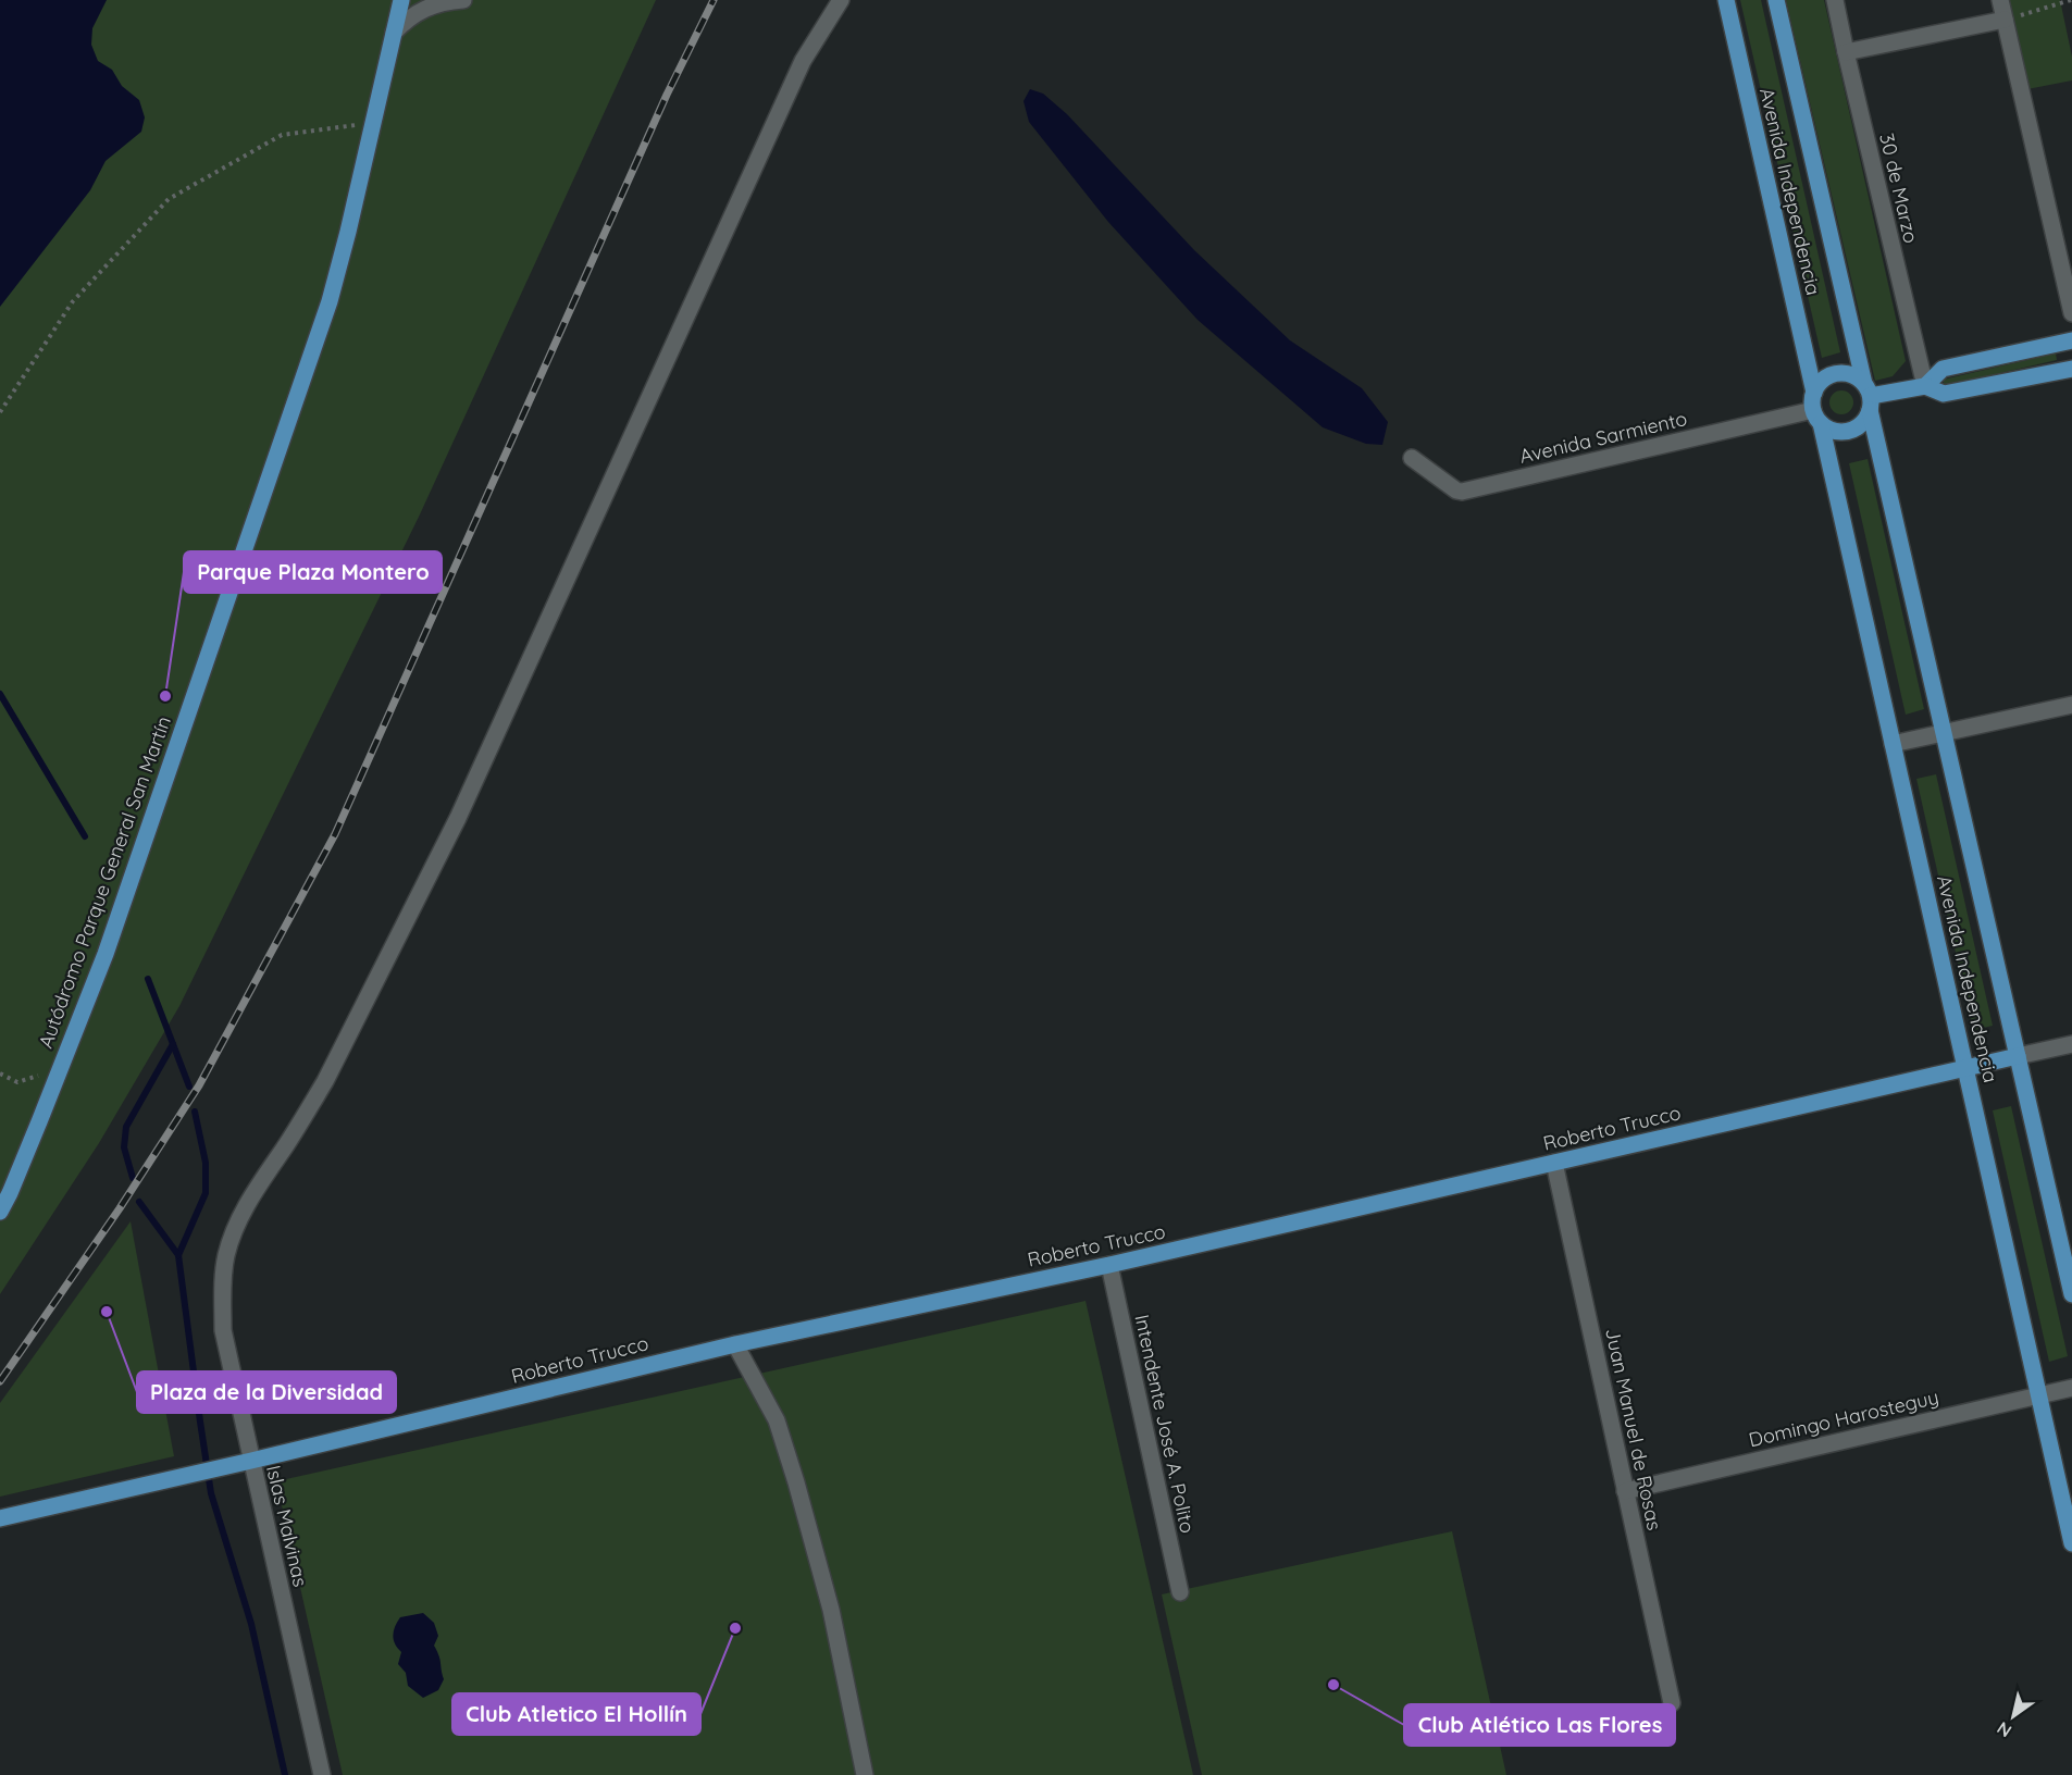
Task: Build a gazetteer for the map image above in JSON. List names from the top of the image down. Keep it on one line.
{"streets":{"main road":["Avenida Independencia","Autódromo Parque General San Martín","Roberto Trucco"],"street":["30 de Marzo","Avenida Sarmiento","Domingo Harosteguy","Intendente José A. Polito","Juan Manuel de Rosas","Islas Malvinas"]},"crossings":[["Avenida Independencia","Avenida Sarmiento"],["Avenida Independencia","Roberto Trucco"],["Avenida Independencia","Domingo Harosteguy"],["Roberto Trucco","Intendente José A. Polito"],["Roberto Trucco","Juan Manuel de Rosas"],["Roberto Trucco","Islas Malvinas"],["Domingo Harosteguy","Juan Manuel de Rosas"]],"places":["Parque Plaza Montero","Plaza de la Diversidad","Club Atletico El Hollín","Club Atlético Las Flores"],"north":"bottom left"}
